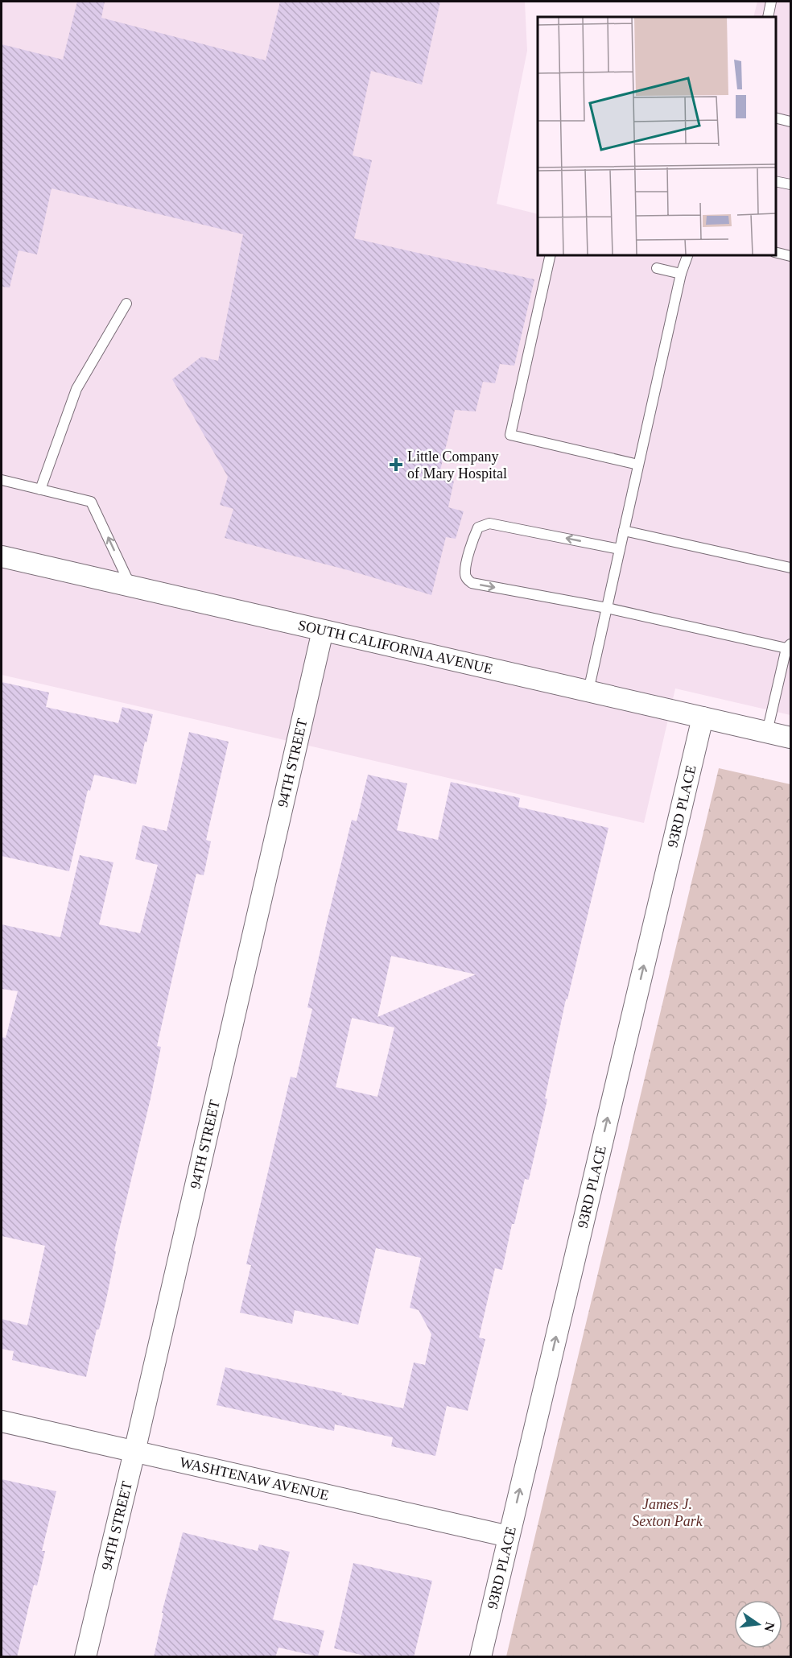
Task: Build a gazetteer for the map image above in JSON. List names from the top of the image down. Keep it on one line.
{"streets":{"street":["SOUTH CALIFORNIA AVENUE","94TH STREET","93RD PLACE","WASHTENAW AVENUE"]},"crossings":[["SOUTH CALIFORNIA AVENUE","94TH STREET"],["SOUTH CALIFORNIA AVENUE","93RD PLACE"],["94TH STREET","WASHTENAW AVENUE"],["93RD PLACE","WASHTENAW AVENUE"]],"one_way":["93RD PLACE"],"parks":["James J. Sexton Park"],"places":{"health":["Little Company of Mary Hospital"]},"north":"right"}
